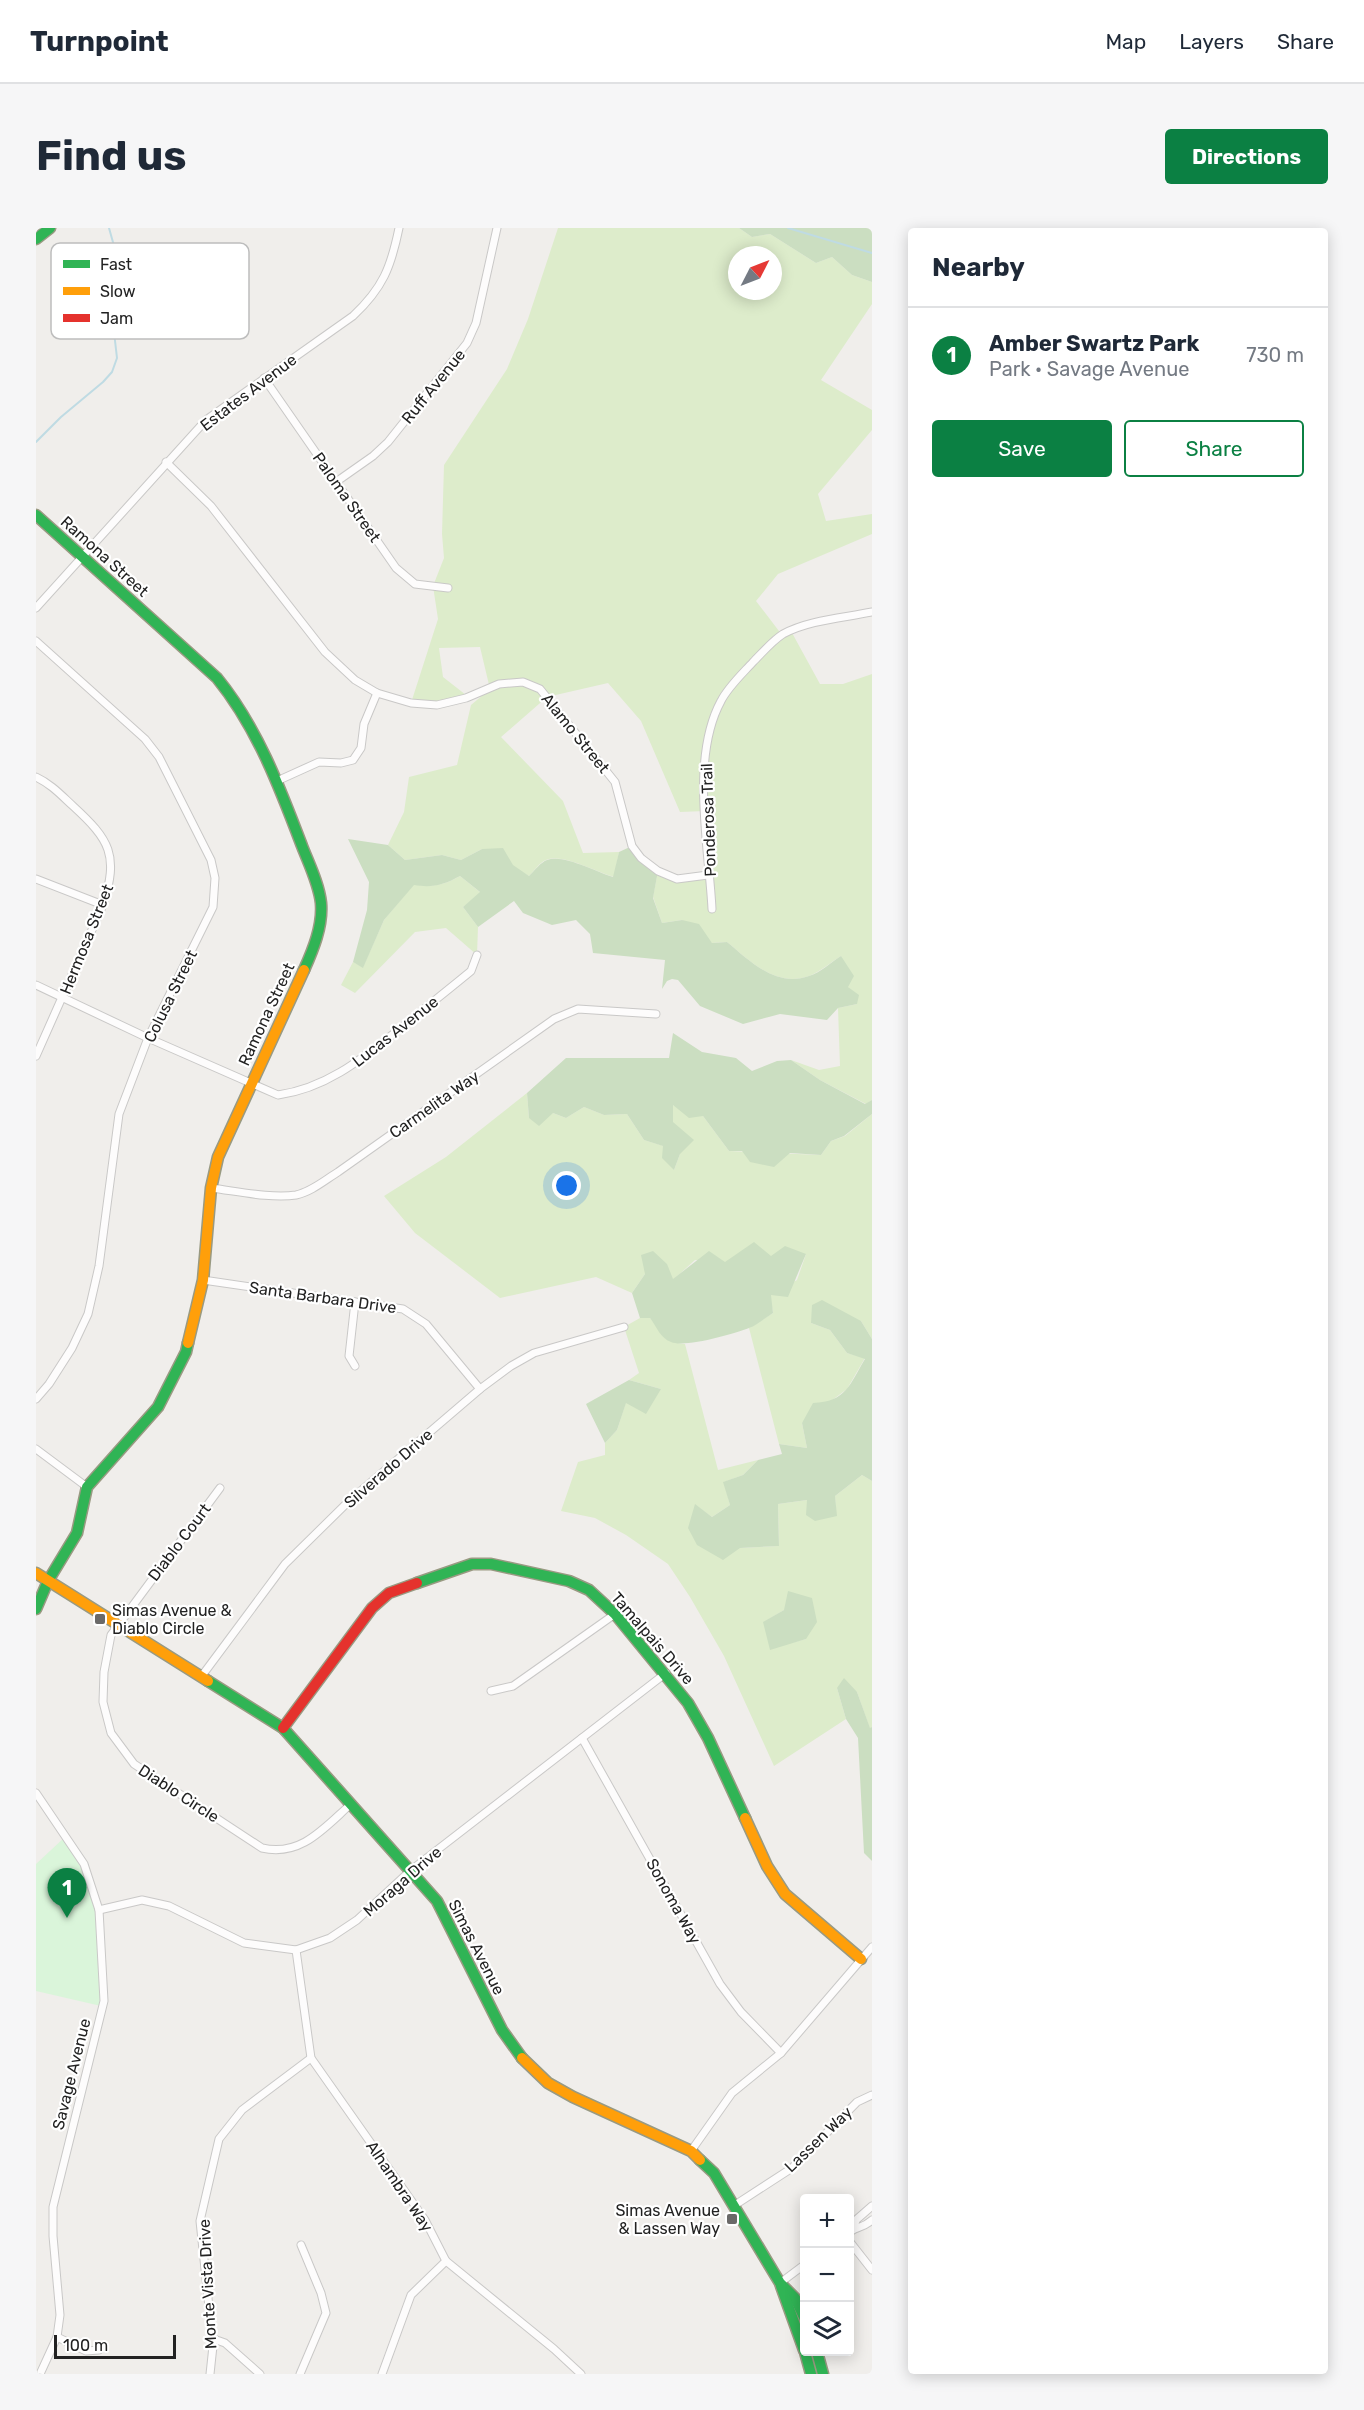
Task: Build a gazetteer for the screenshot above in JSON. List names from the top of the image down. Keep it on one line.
{"streets":{"street":["Ruff Avenue","Estates Avenue","Paloma Street","Ramona Street","Alamo Street","Ponderosa Trail","Hermosa Street","Colusa Street","Lucas Avenue","Carmelita Way","Santa Barbara Drive","Silverado Drive","Diablo Court","Tamalpais Drive","Diablo Circle","Moraga Drive","Sonoma Way","Simas Avenue","Savage Avenue","Lassen Way","Alhambra Way","Monte Vista Drive"]},"crossings":[["Ruff Avenue","Paloma Street"],["Estates Avenue","Paloma Street"],["Estates Avenue","Ramona Street"],["Estates Avenue","Alamo Street"],["Ramona Street","Lucas Avenue"],["Ramona Street","Carmelita Way"],["Ramona Street","Santa Barbara Drive"],["Ramona Street","Simas Avenue"],["Alamo Street","Ponderosa Trail"],["Hermosa Street","Lucas Avenue"],["Colusa Street","Lucas Avenue"],["Santa Barbara Drive","Silverado Drive"],["Silverado Drive","Simas Avenue"],["Diablo Court","Diablo Circle"],["Diablo Court","Simas Avenue"],["Tamalpais Drive","Moraga Drive"],["Tamalpais Drive","Simas Avenue"],["Diablo Circle","Simas Avenue"],["Moraga Drive","Sonoma Way"],["Moraga Drive","Simas Avenue"],["Moraga Drive","Savage Avenue"],["Moraga Drive","Alhambra Way"],["Simas Avenue","Lassen Way"],["Alhambra Way","Monte Vista Drive"]],"places":{"transit":["Simas Avenue & Diablo Circle","Simas Avenue & Lassen Way"]},"legend":["Fast","Slow","Jam"],"scale_bar":"100 m","north":"top right","page":{"header":"Turnpoint","nav":["Map","Layers","Share"],"buttons":["Directions",["Save","Share"]],"title":"Find us","heading":"Nearby","list":[{"mark":"1","name":"Amber Swartz Park","note":"Park · Savage Avenue","value":"730 m"}],"pins":"1","map_buttons":["+","−"],"scale":"100 m"}}
